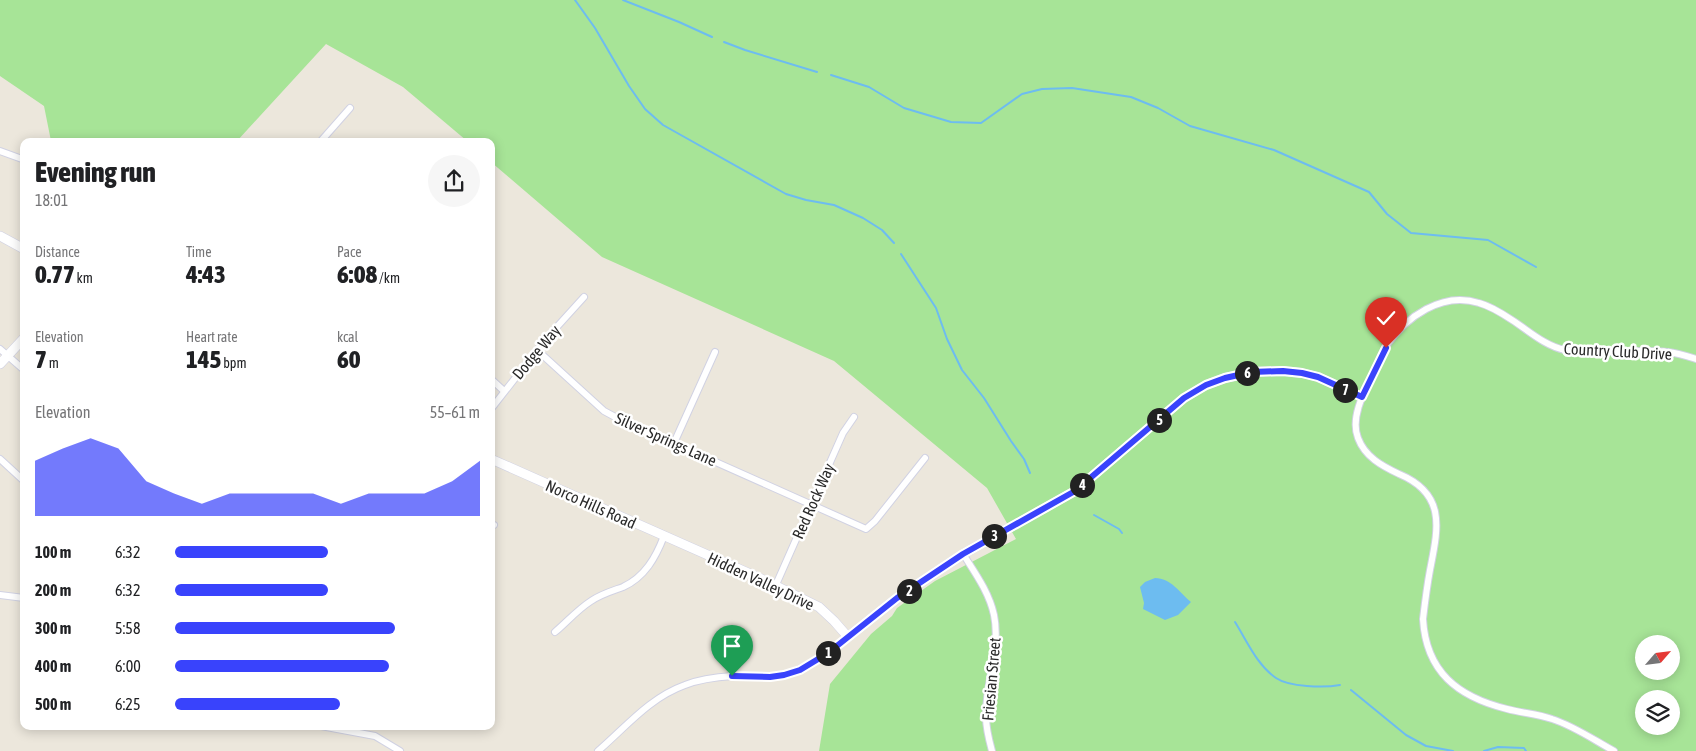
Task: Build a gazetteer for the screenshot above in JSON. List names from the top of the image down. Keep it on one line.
{"streets":{"street":["Country Club Drive","Dodge Way","Silver Springs Lane","Red Rock Way","Norco Hills Road","Hidden Valley Drive","Friesian Street"]},"crossings":[["Dodge Way","Silver Springs Lane"],["Silver Springs Lane","Red Rock Way"],["Red Rock Way","Hidden Valley Drive"],["Norco Hills Road","Hidden Valley Drive"]],"north":"top right","page":{"heading":["Evening run","18:01"],"stats":[["Distance","0.77 km"],["Time","4:43"],["Pace","6:08 /km"],["Elevation","7 m"],["Heart rate","145 bpm"],["kcal","60"]],"pins":["6","7","5","4","3","2","1"],"chart":["Elevation","55–61 m"],"list":[{"name":"100 m","note":"6:32"},{"name":"200 m","note":"6:32"},{"name":"300 m","note":"5:58"},{"name":"400 m","note":"6:00"},{"name":"500 m","note":"6:25"}]}}
